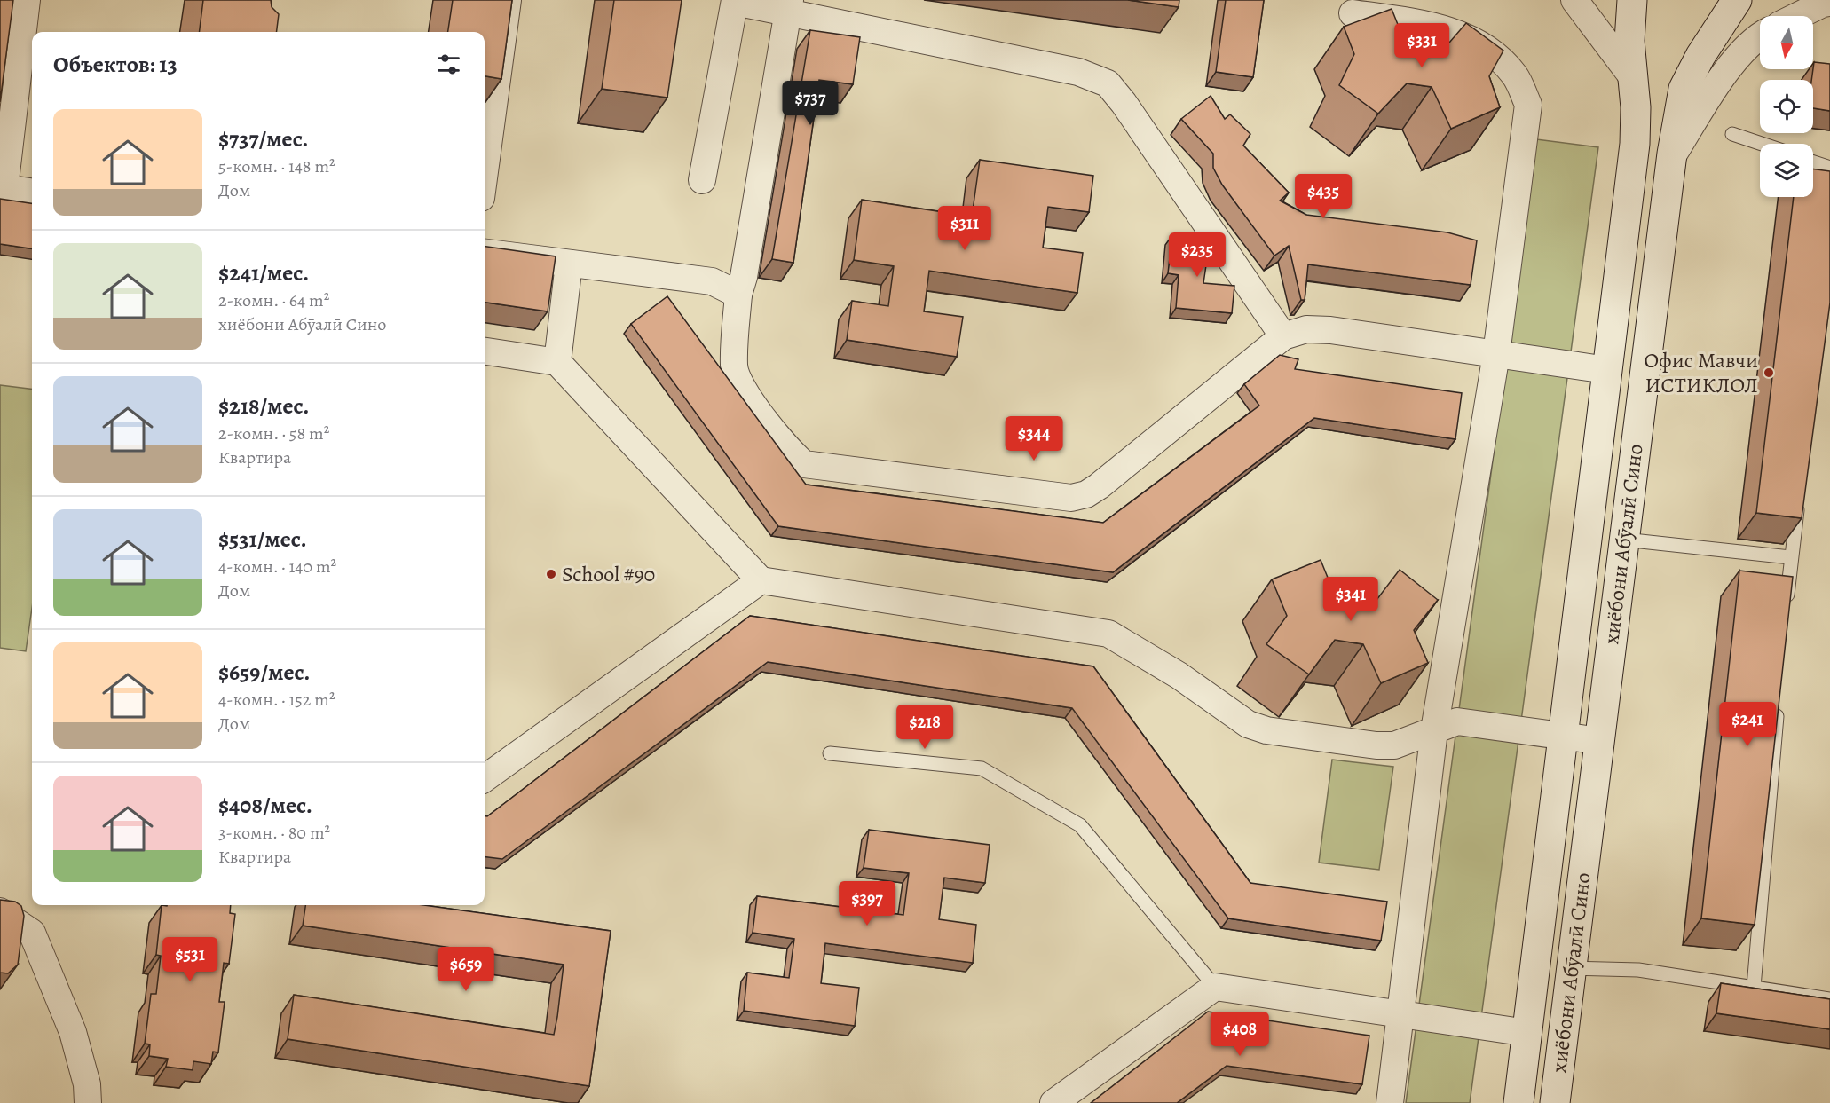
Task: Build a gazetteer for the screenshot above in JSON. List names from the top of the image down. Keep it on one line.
{"streets":{"main road":["хиёбони Абӯалӣ Сино"]},"places":["Офис Мавчи ИСТИКЛОЛ","School #90"],"north":"bottom","page":{"price":["$331","$737","$435","$311","$235","$344","$341","$241","$218","$397","$531","$659","$408"],"heading":"Объектов: 13","list":[{"name":"$737/мес.","note":"5-комн. · 148 m² · Дом"},{"name":"$241/мес.","note":"2-комн. · 64 m² · хиёбони Абӯалӣ Сино"},{"name":"$218/мес.","note":"2-комн. · 58 m² · Квартира"},{"name":"$531/мес.","note":"4-комн. · 140 m² · Дом"},{"name":"$659/мес.","note":"4-комн. · 152 m² · Дом"},{"name":"$408/мес.","note":"3-комн. · 80 m² · Квартира"}]}}
